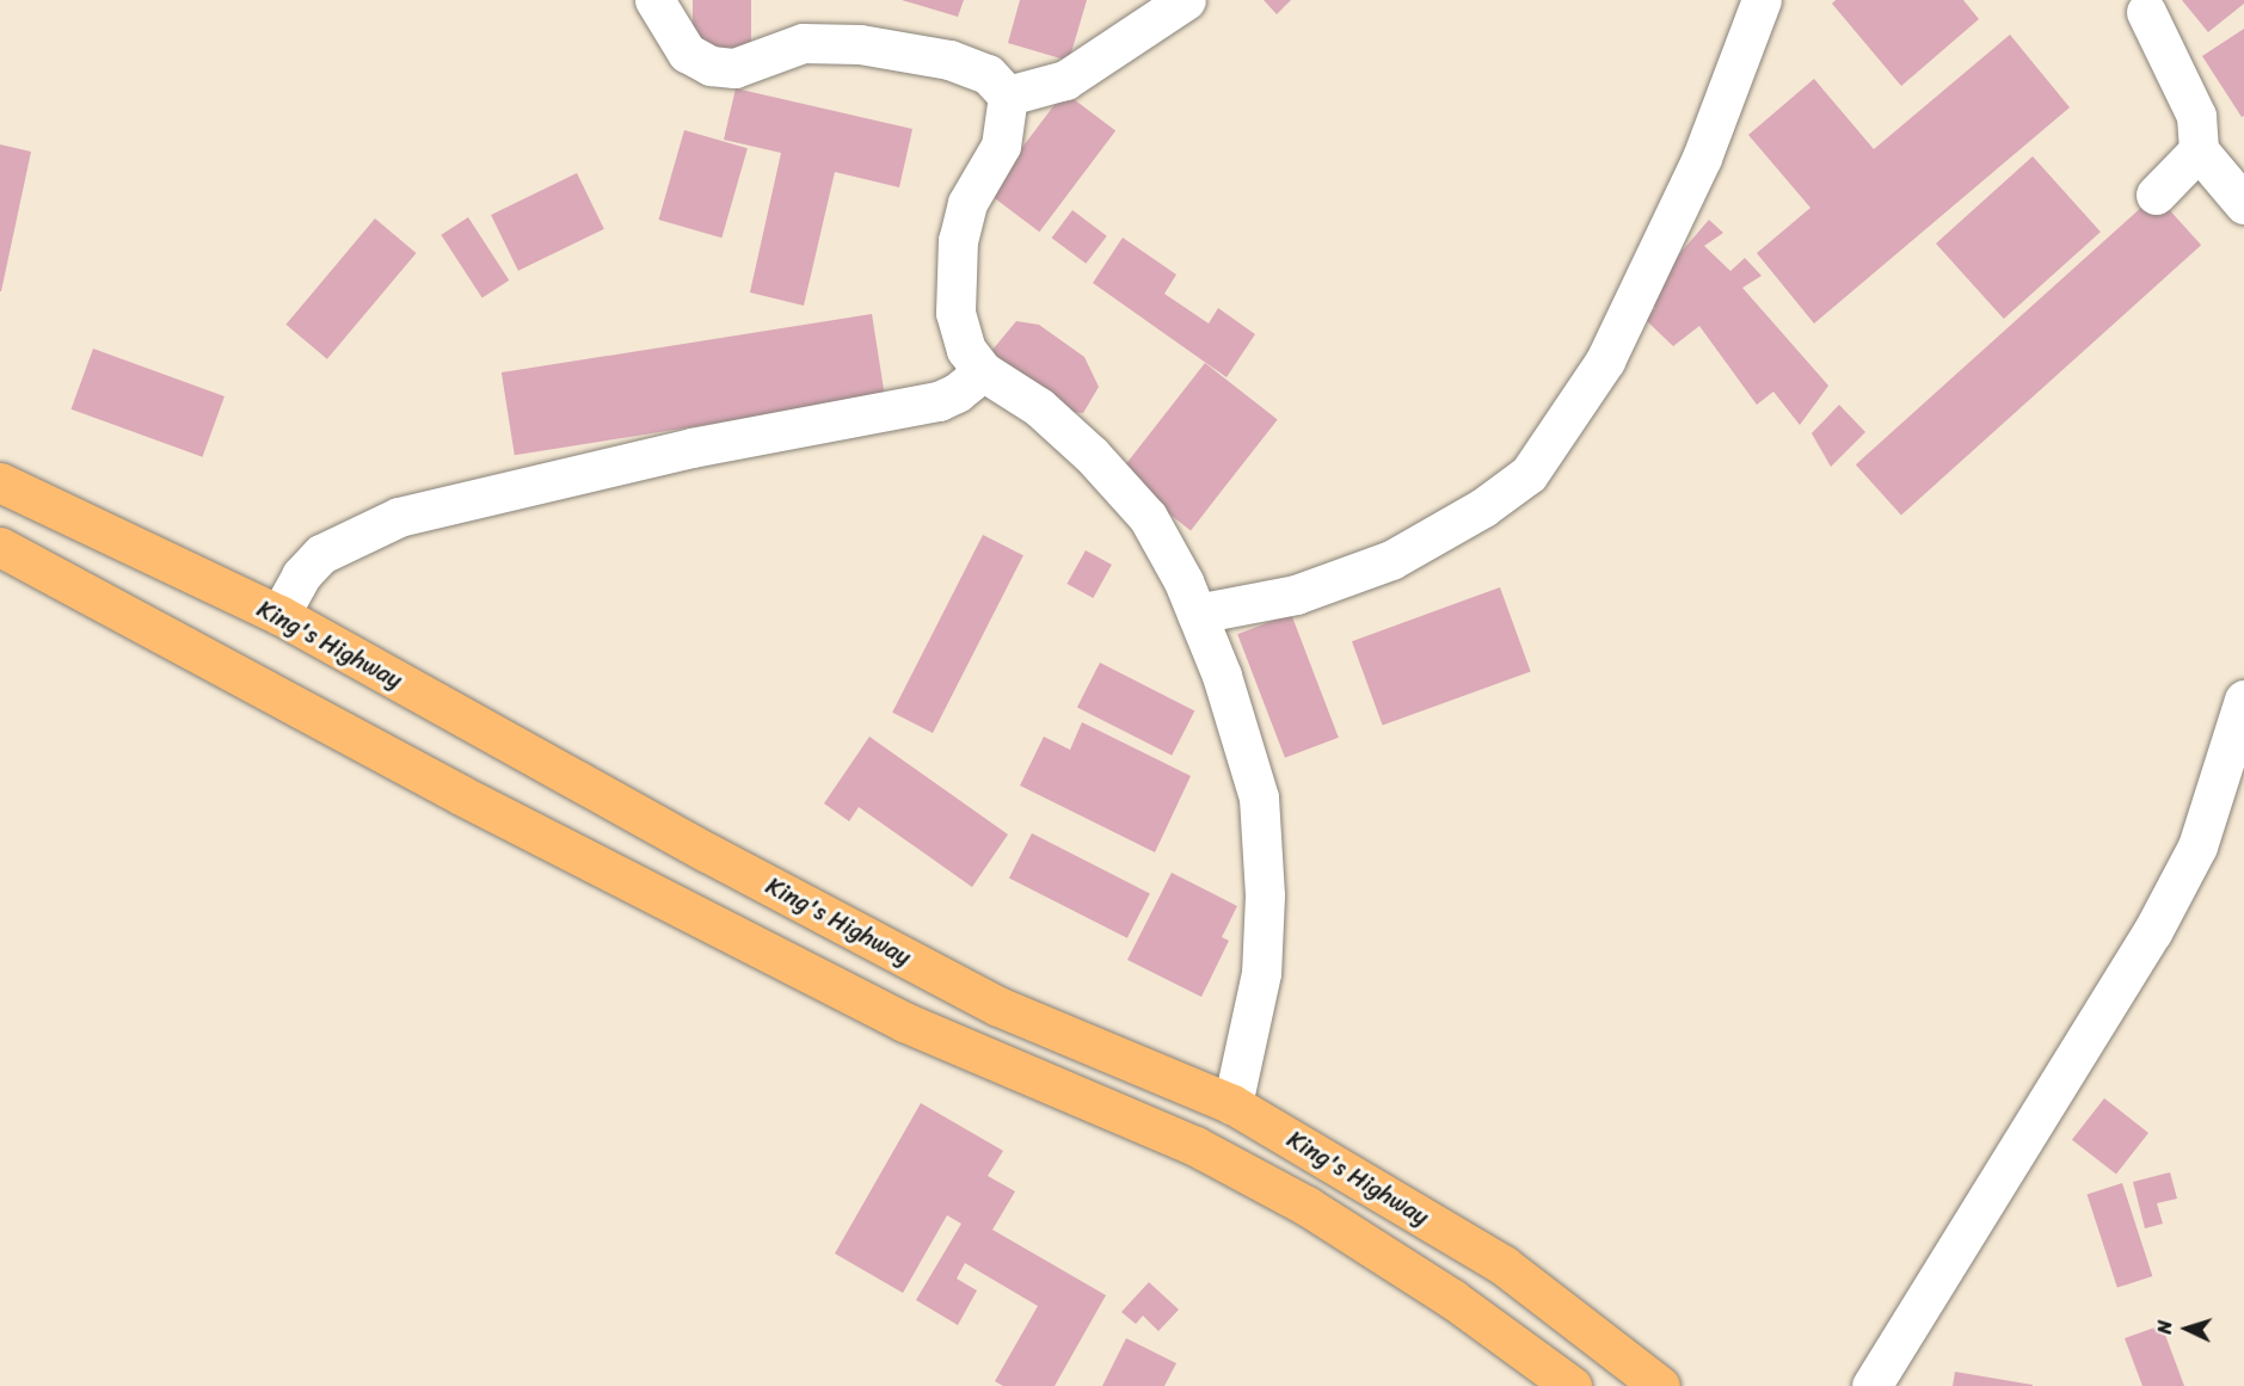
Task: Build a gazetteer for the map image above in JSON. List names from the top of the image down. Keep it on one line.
{"streets":{"highway":["King's Highway"]},"north":"left"}
